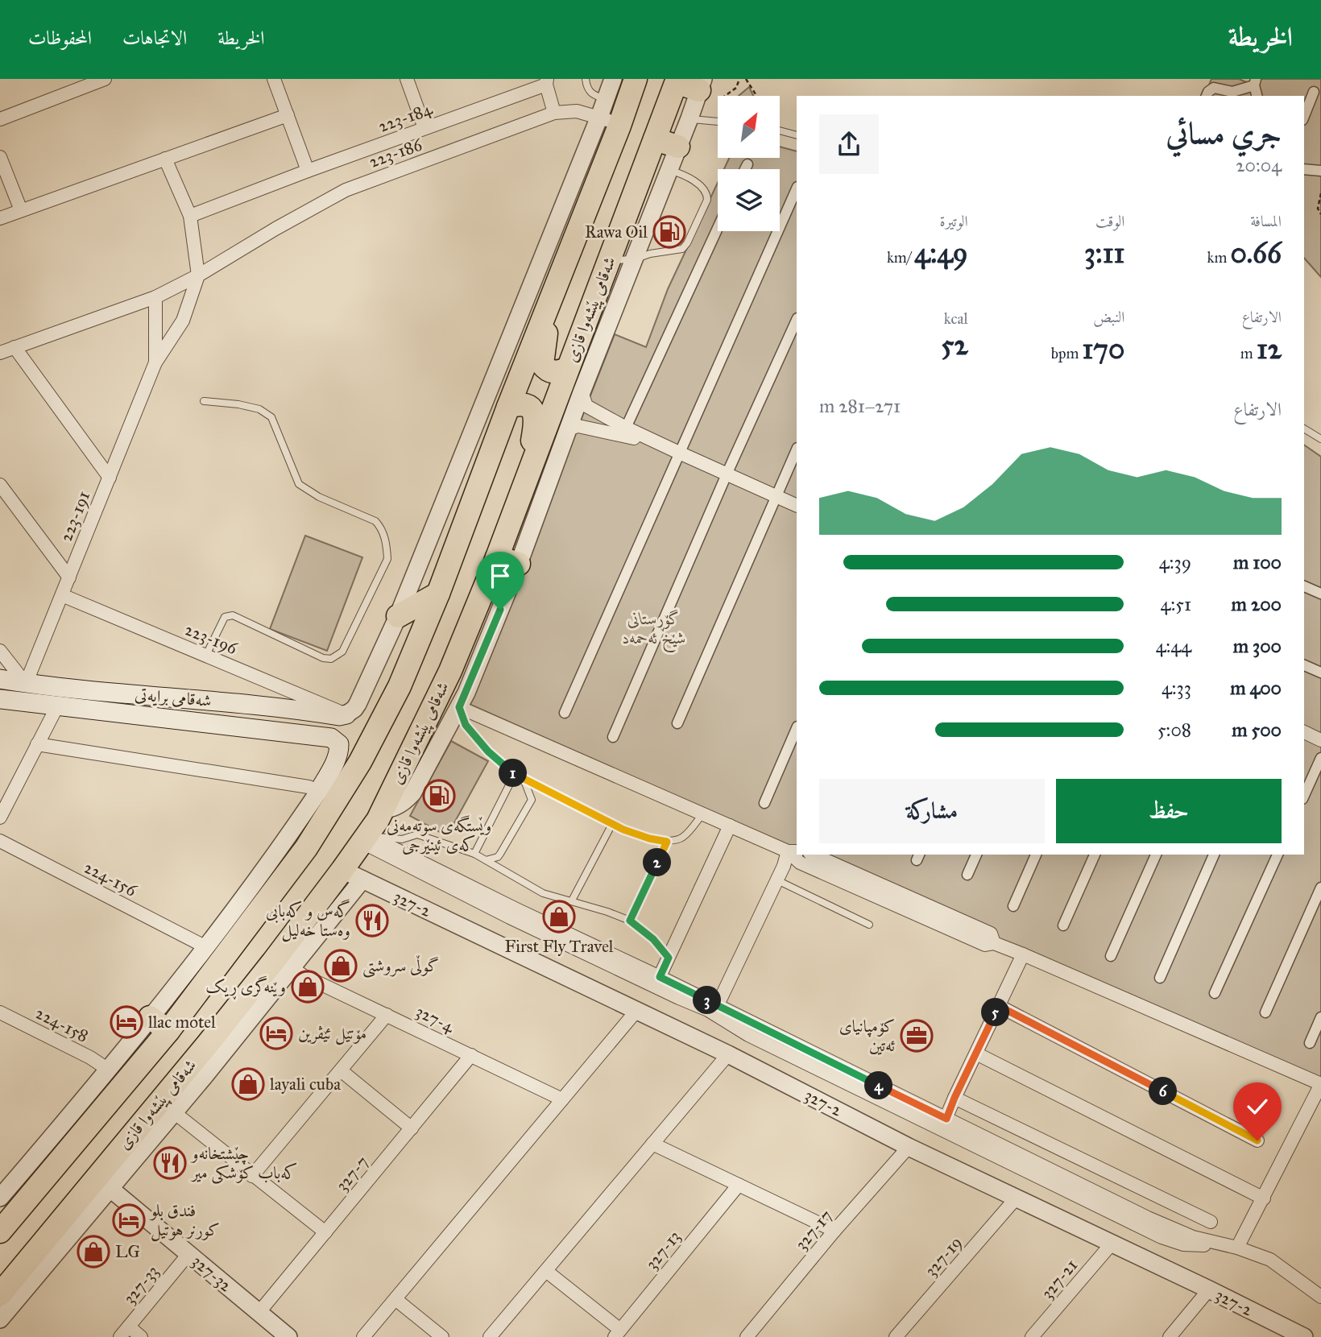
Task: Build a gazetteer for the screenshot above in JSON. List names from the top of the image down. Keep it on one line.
{"streets":{"highway":["شەقامی پێشەوا قازی"],"main road":["شەقامی برایەتی"],"street":["223-184","223-186","223-191","223-196","224-156","327-2","327-4","224-158","327-7","327-17","327-13","327-19","327-32","327-21","327-33"]},"crossings":[["شەقامی پێشەوا قازی","327-2"],["223-191","223-196"],["223-191","شەقامی برایەتی"],["223-196","شەقامی برایەتی"],["327-2","327-17"],["327-2","327-19"],["327-2","327-21"],["327-4","327-7"],["327-7","327-32"],["327-32","327-33"]],"parks":["گۆڕستانی شێخ ئەحمەد"],"places":{"fuel station":["Rawa Oil","وێستگەی سوتەمەنی کەی ئینێرجی"],"shop":["First Fly Travel","گوڵی سروشتی","وێنەگری ڕیک","layali cuba","LG"],"restaurant":["گەس و کەبابی وەستا خەلیل","چێشتخانەو کەباب کۆشکی میر"],"hotel":["llac motel","مۆتێل ئێڤرین","فندق بلو كورنر هوتيل"],"office":["کۆمپانیای ئەتین"]},"north":"top right","page":{"header":"الخريطة","nav":["الخريطة","الاتجاهات","المحفوظات"],"heading":["جري مسائي","20:04"],"stats":[["المسافة","0.66 km"],["الوقت","3:11"],["الوتيرة","4:49 /km"],["الارتفاع","12 m"],["النبض","170 bpm"],["kcal","52"]],"chart":["الارتفاع","271–281 m"],"list":[{"name":"100 m","note":"4:39"},{"name":"200 m","note":"4:51"},{"name":"300 m","note":"4:44"},{"name":"400 m","note":"4:33"},{"name":"500 m","note":"5:08"}],"pins":["1","2","3","5","4","6"],"buttons":["حفظ","مشاركة"]}}
